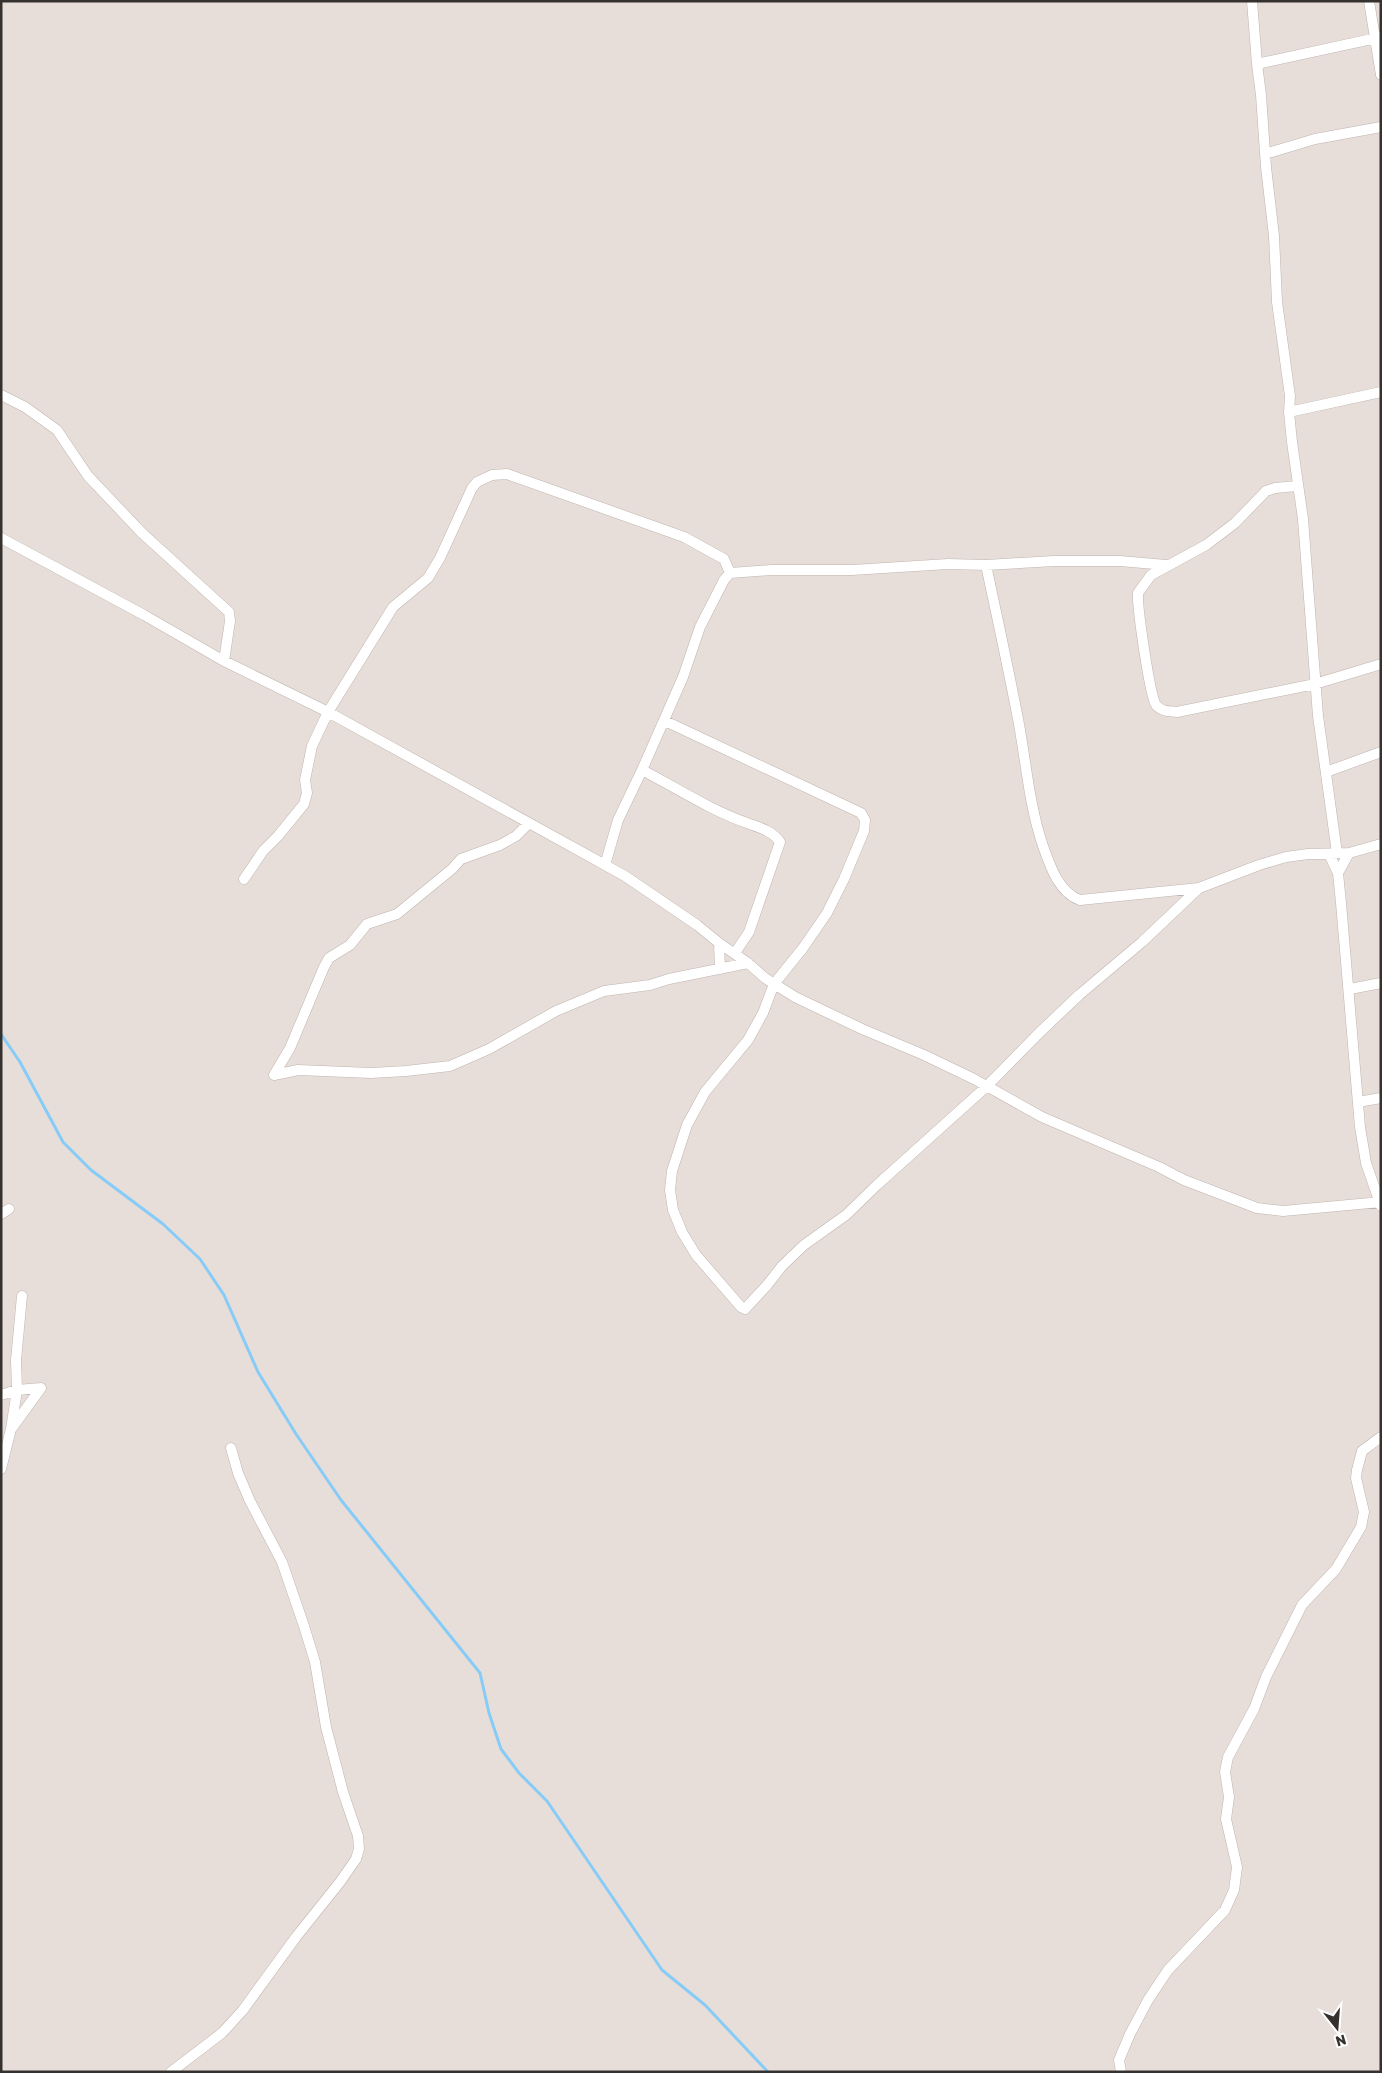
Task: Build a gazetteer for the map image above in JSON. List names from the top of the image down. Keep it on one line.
{"north":"bottom"}
